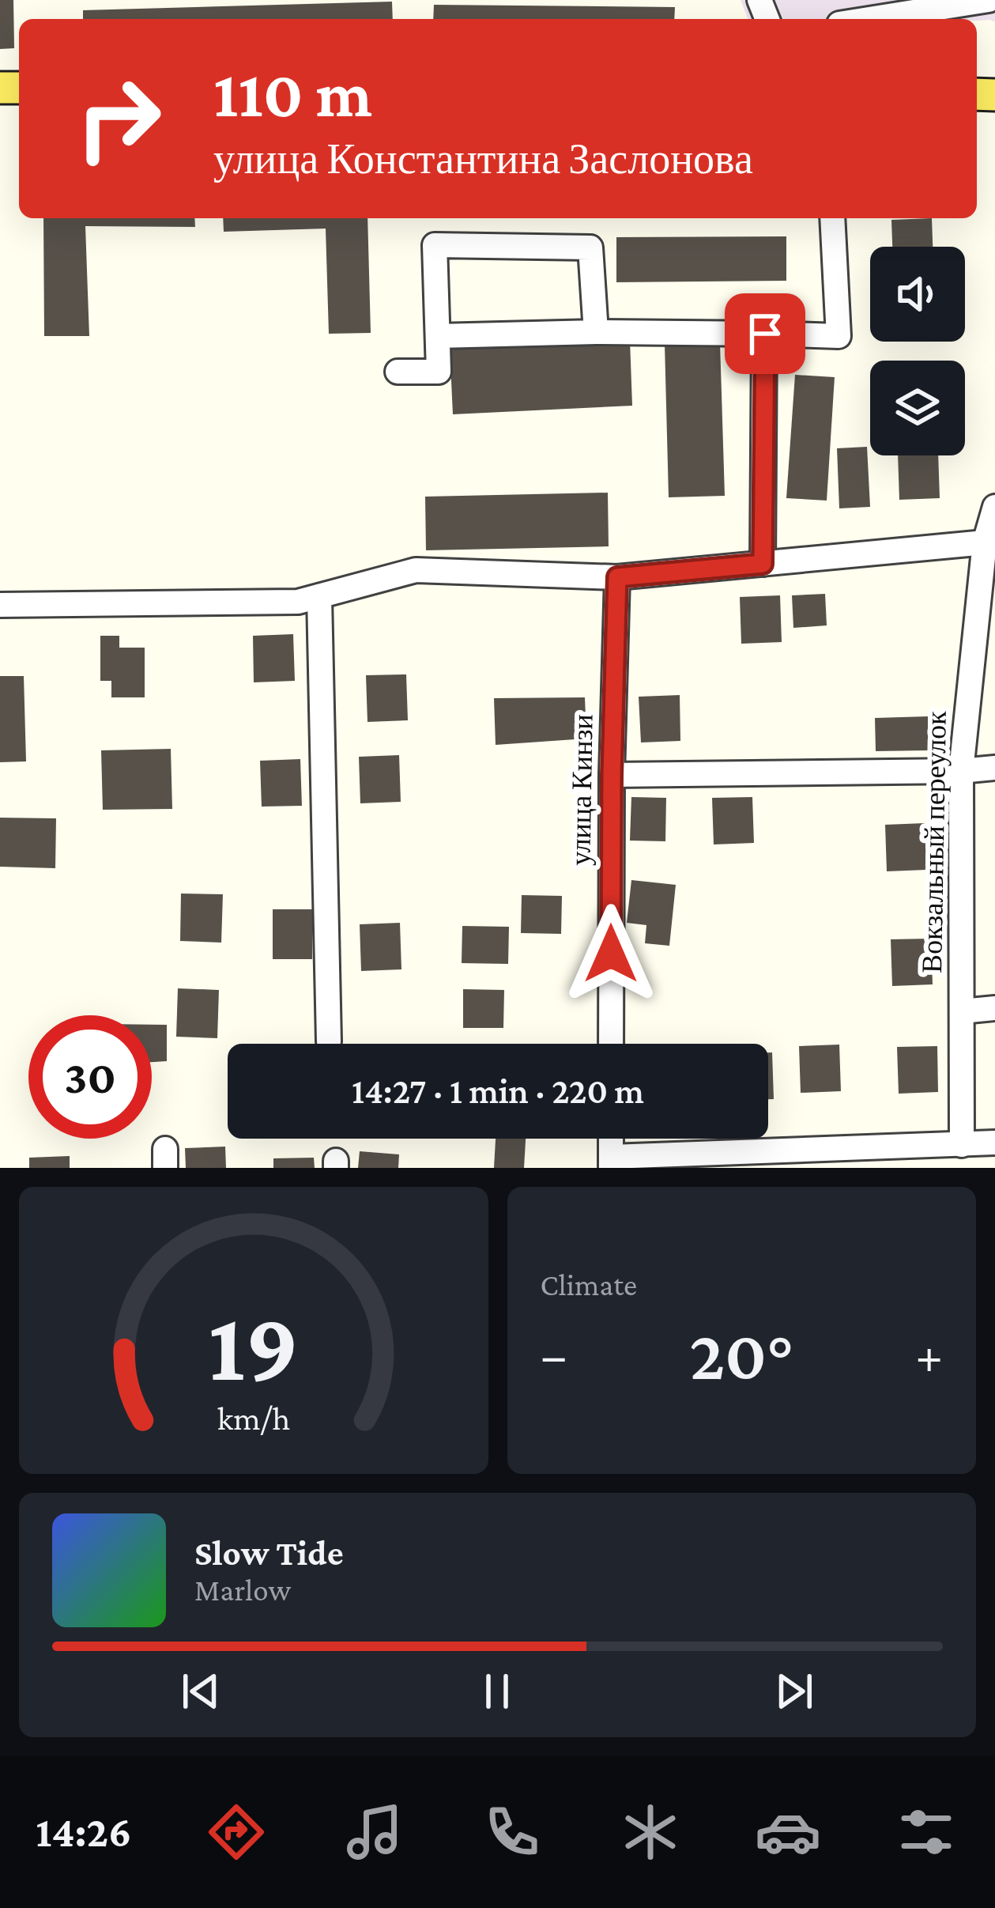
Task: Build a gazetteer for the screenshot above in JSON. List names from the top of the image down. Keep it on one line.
{"streets":{"street":["улица Кинзи","Вокзальный переулок"]},"page":{"turn":["110 m","улица Константина Заслонова"],"limit":"30","trip":"14:27 · 1 min · 220 m","tile":"Climate","heat":["−","20°","+"],"song":["Slow Tide","Marlow"],"tabs":"14:26","gauge":["19","km/h"]}}
